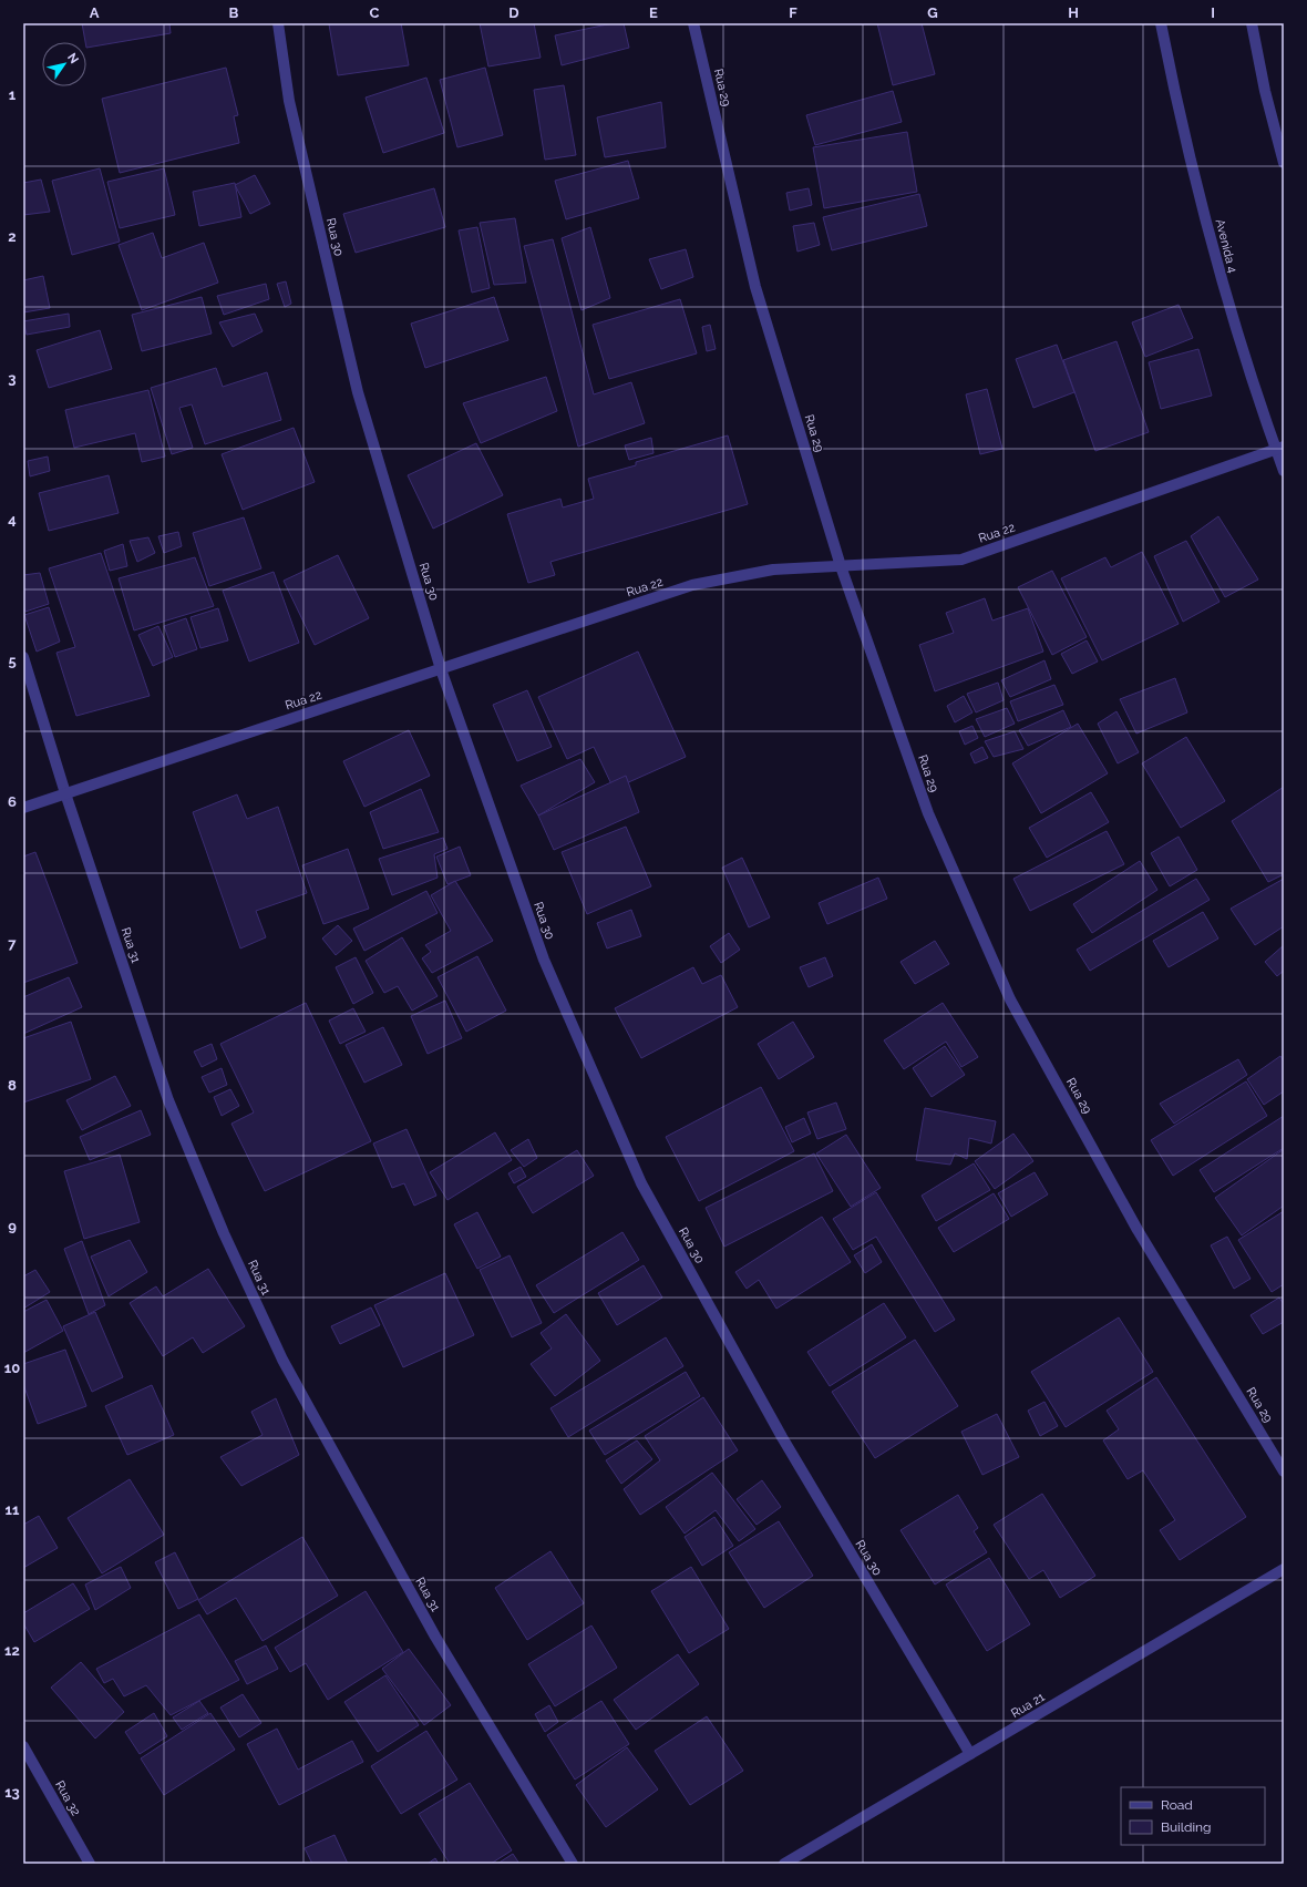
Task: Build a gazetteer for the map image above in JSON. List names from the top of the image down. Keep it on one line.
{"streets":{"street":["Rua 29","Rua 30","Avenida 4","Rua 22","Rua 31","Rua 21","Rua 32"]},"crossings":[["Rua 29","Rua 22"],["Rua 30","Rua 22"],["Rua 30","Rua 21"],["Avenida 4","Rua 22"],["Rua 22","Rua 31"]],"legend":["Road","Building"],"north":"top right","grid":{"columns":["A","B","C","D","E","F","G","H","I"],"rows":["1","2","3","4","5","6","7","8","9","10","11","12","13"]}}
